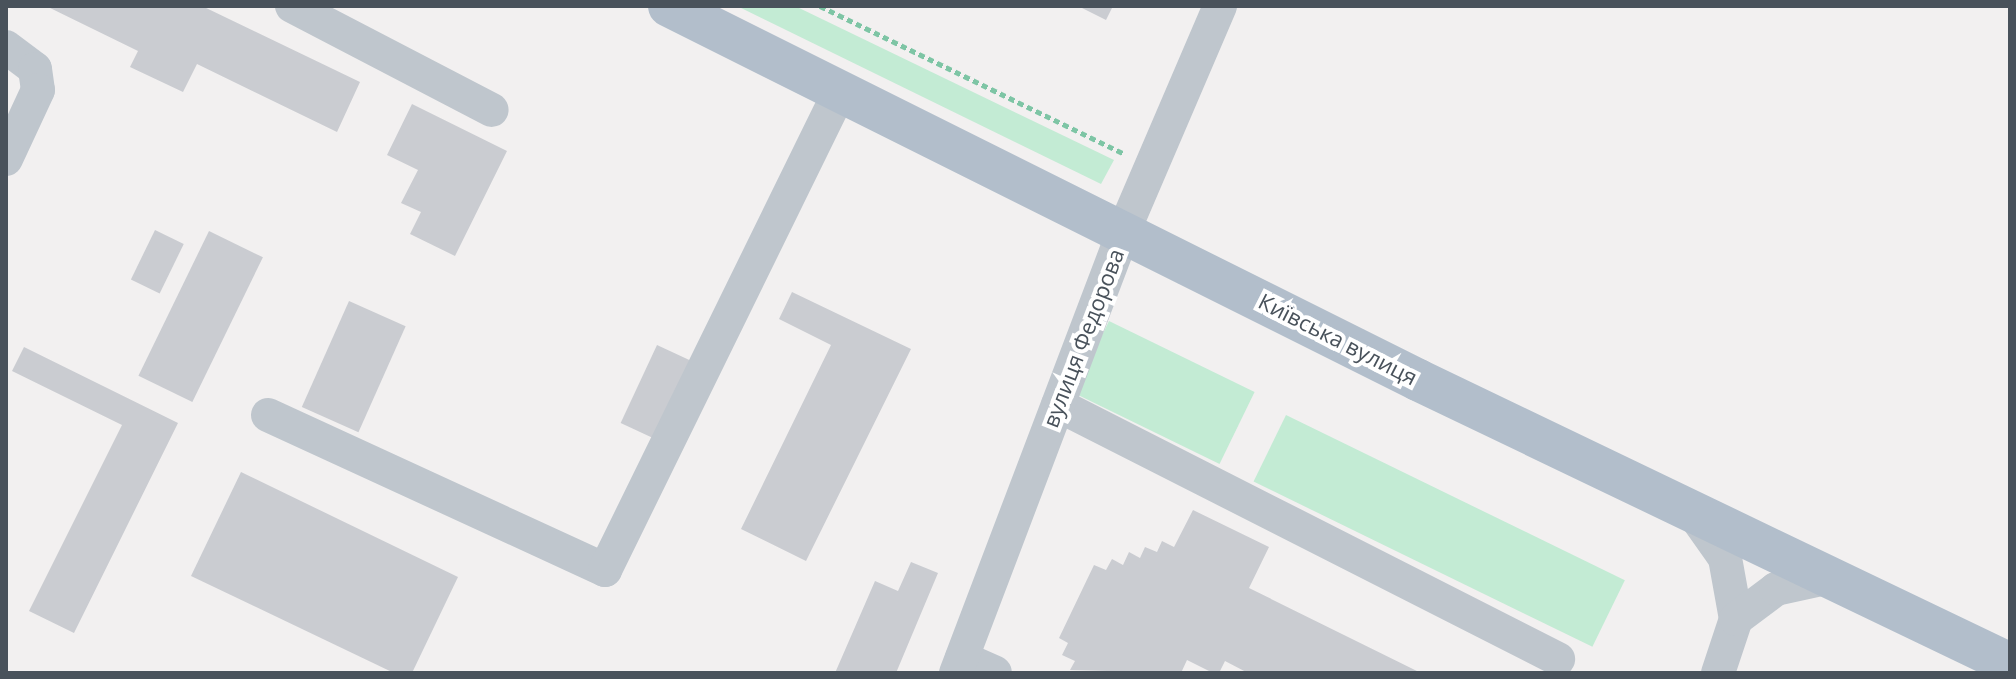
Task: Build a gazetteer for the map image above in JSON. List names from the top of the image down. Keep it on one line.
{"streets":{"main road":["Київська вулиця"],"street":["вулиця Федорова"]},"crossings":[["вулиця Федорова","Київська вулиця"]]}
